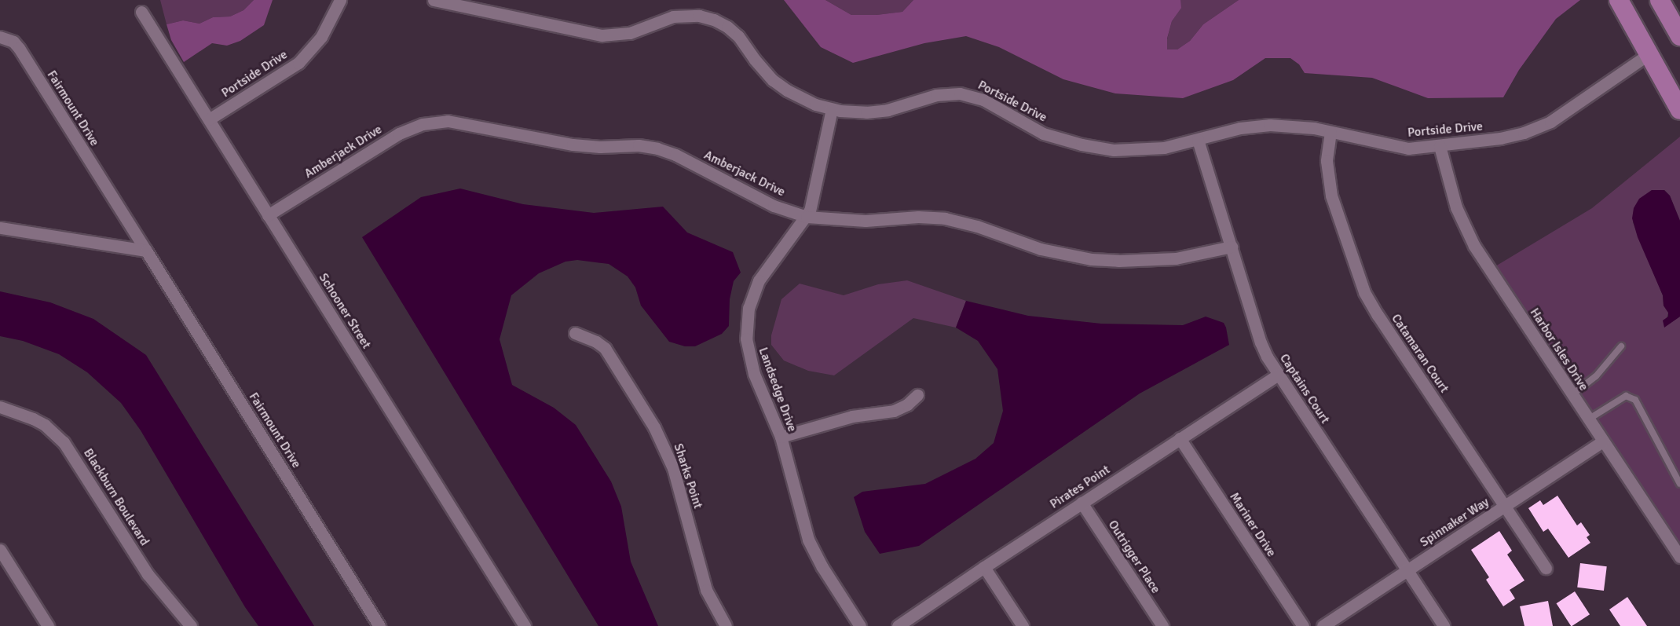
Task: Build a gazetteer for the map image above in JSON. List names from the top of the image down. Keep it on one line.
{"streets":{"street":["Portside Drive","Fairmount Drive","Amberjack Drive","Schooner Street","Harbor Isles Drive","Catamaran Court","Captains Court","Landsedge Drive","Sharks Point","Pirates Point","Blackburn Boulevard","Spinnaker Way","Mariner Drive","Outrigger Place"]},"crossings":[["Portside Drive","Schooner Street"],["Portside Drive","Harbor Isles Drive"],["Portside Drive","Catamaran Court"],["Portside Drive","Captains Court"],["Portside Drive","Landsedge Drive"],["Amberjack Drive","Schooner Street"],["Amberjack Drive","Captains Court"],["Amberjack Drive","Landsedge Drive"],["Harbor Isles Drive","Spinnaker Way"],["Catamaran Court","Spinnaker Way"],["Captains Court","Pirates Point"],["Captains Court","Spinnaker Way"],["Pirates Point","Mariner Drive"],["Pirates Point","Outrigger Place"]]}
